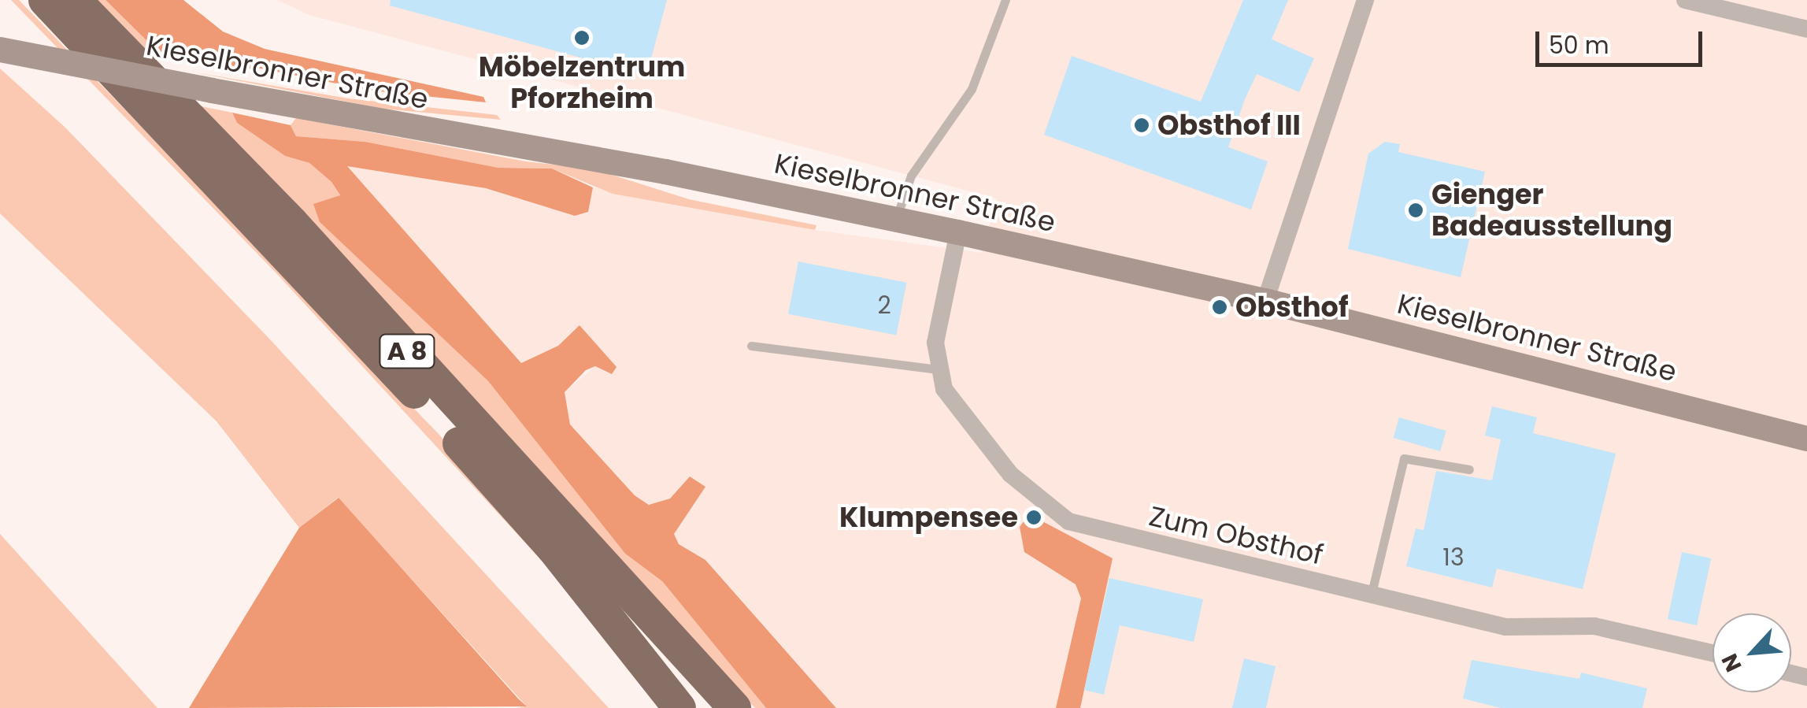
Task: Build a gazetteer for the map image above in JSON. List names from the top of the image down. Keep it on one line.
{"streets":{"highway":["A 8"],"street":["Kieselbronner Straße","Zum Obsthof"]},"crossings":[["Kieselbronner Straße","Zum Obsthof"]],"places":["Möbelzentrum Pforzheim","Obsthof III","Gienger Badeausstellung","Obsthof","Klumpensee"],"house_numbers":["2","13"],"scale_bar":"50 m","north":"bottom left"}
